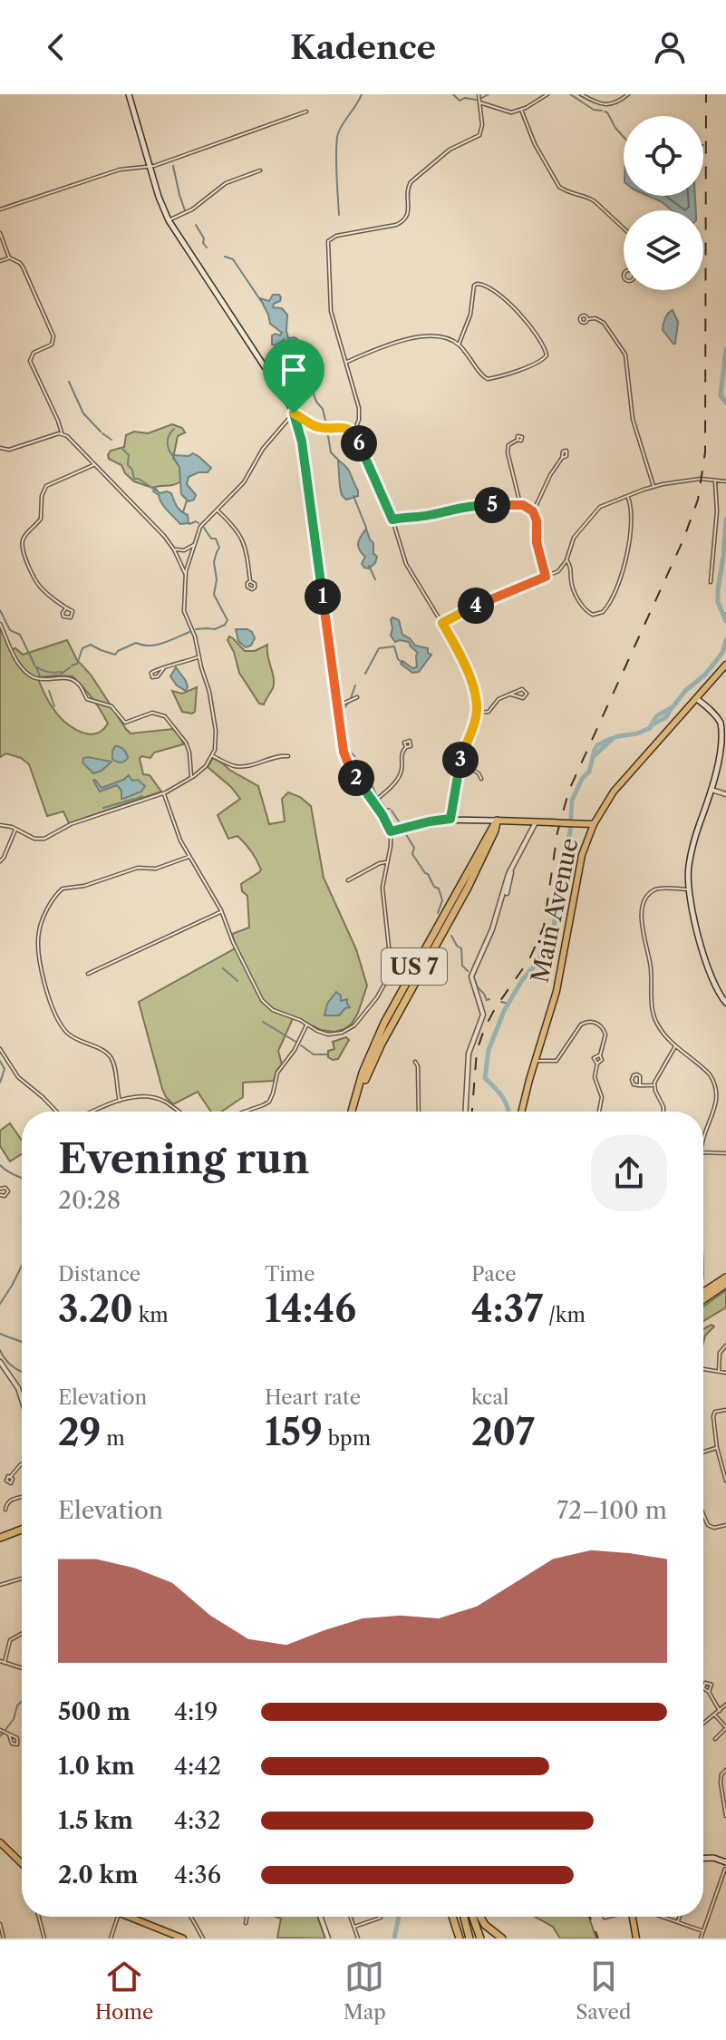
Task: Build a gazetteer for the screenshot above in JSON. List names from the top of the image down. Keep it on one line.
{"streets":{"highway":["US 7"],"main road":["Main Avenue"]},"page":{"header":"Kadence","pins":["6","5","1","4","3","2"],"heading":["Evening run","20:28"],"stats":[["Distance","3.20 km"],["Time","14:46"],["Pace","4:37 /km"],["Elevation","29 m"],["Heart rate","159 bpm"],["kcal","207"]],"chart":["Elevation","72–100 m"],"list":[{"name":"500 m","note":"4:19"},{"name":"1.0 km","note":"4:42"},{"name":"1.5 km","note":"4:32"},{"name":"2.0 km","note":"4:36"}],"tabs":["Home","Map","Saved"]}}
